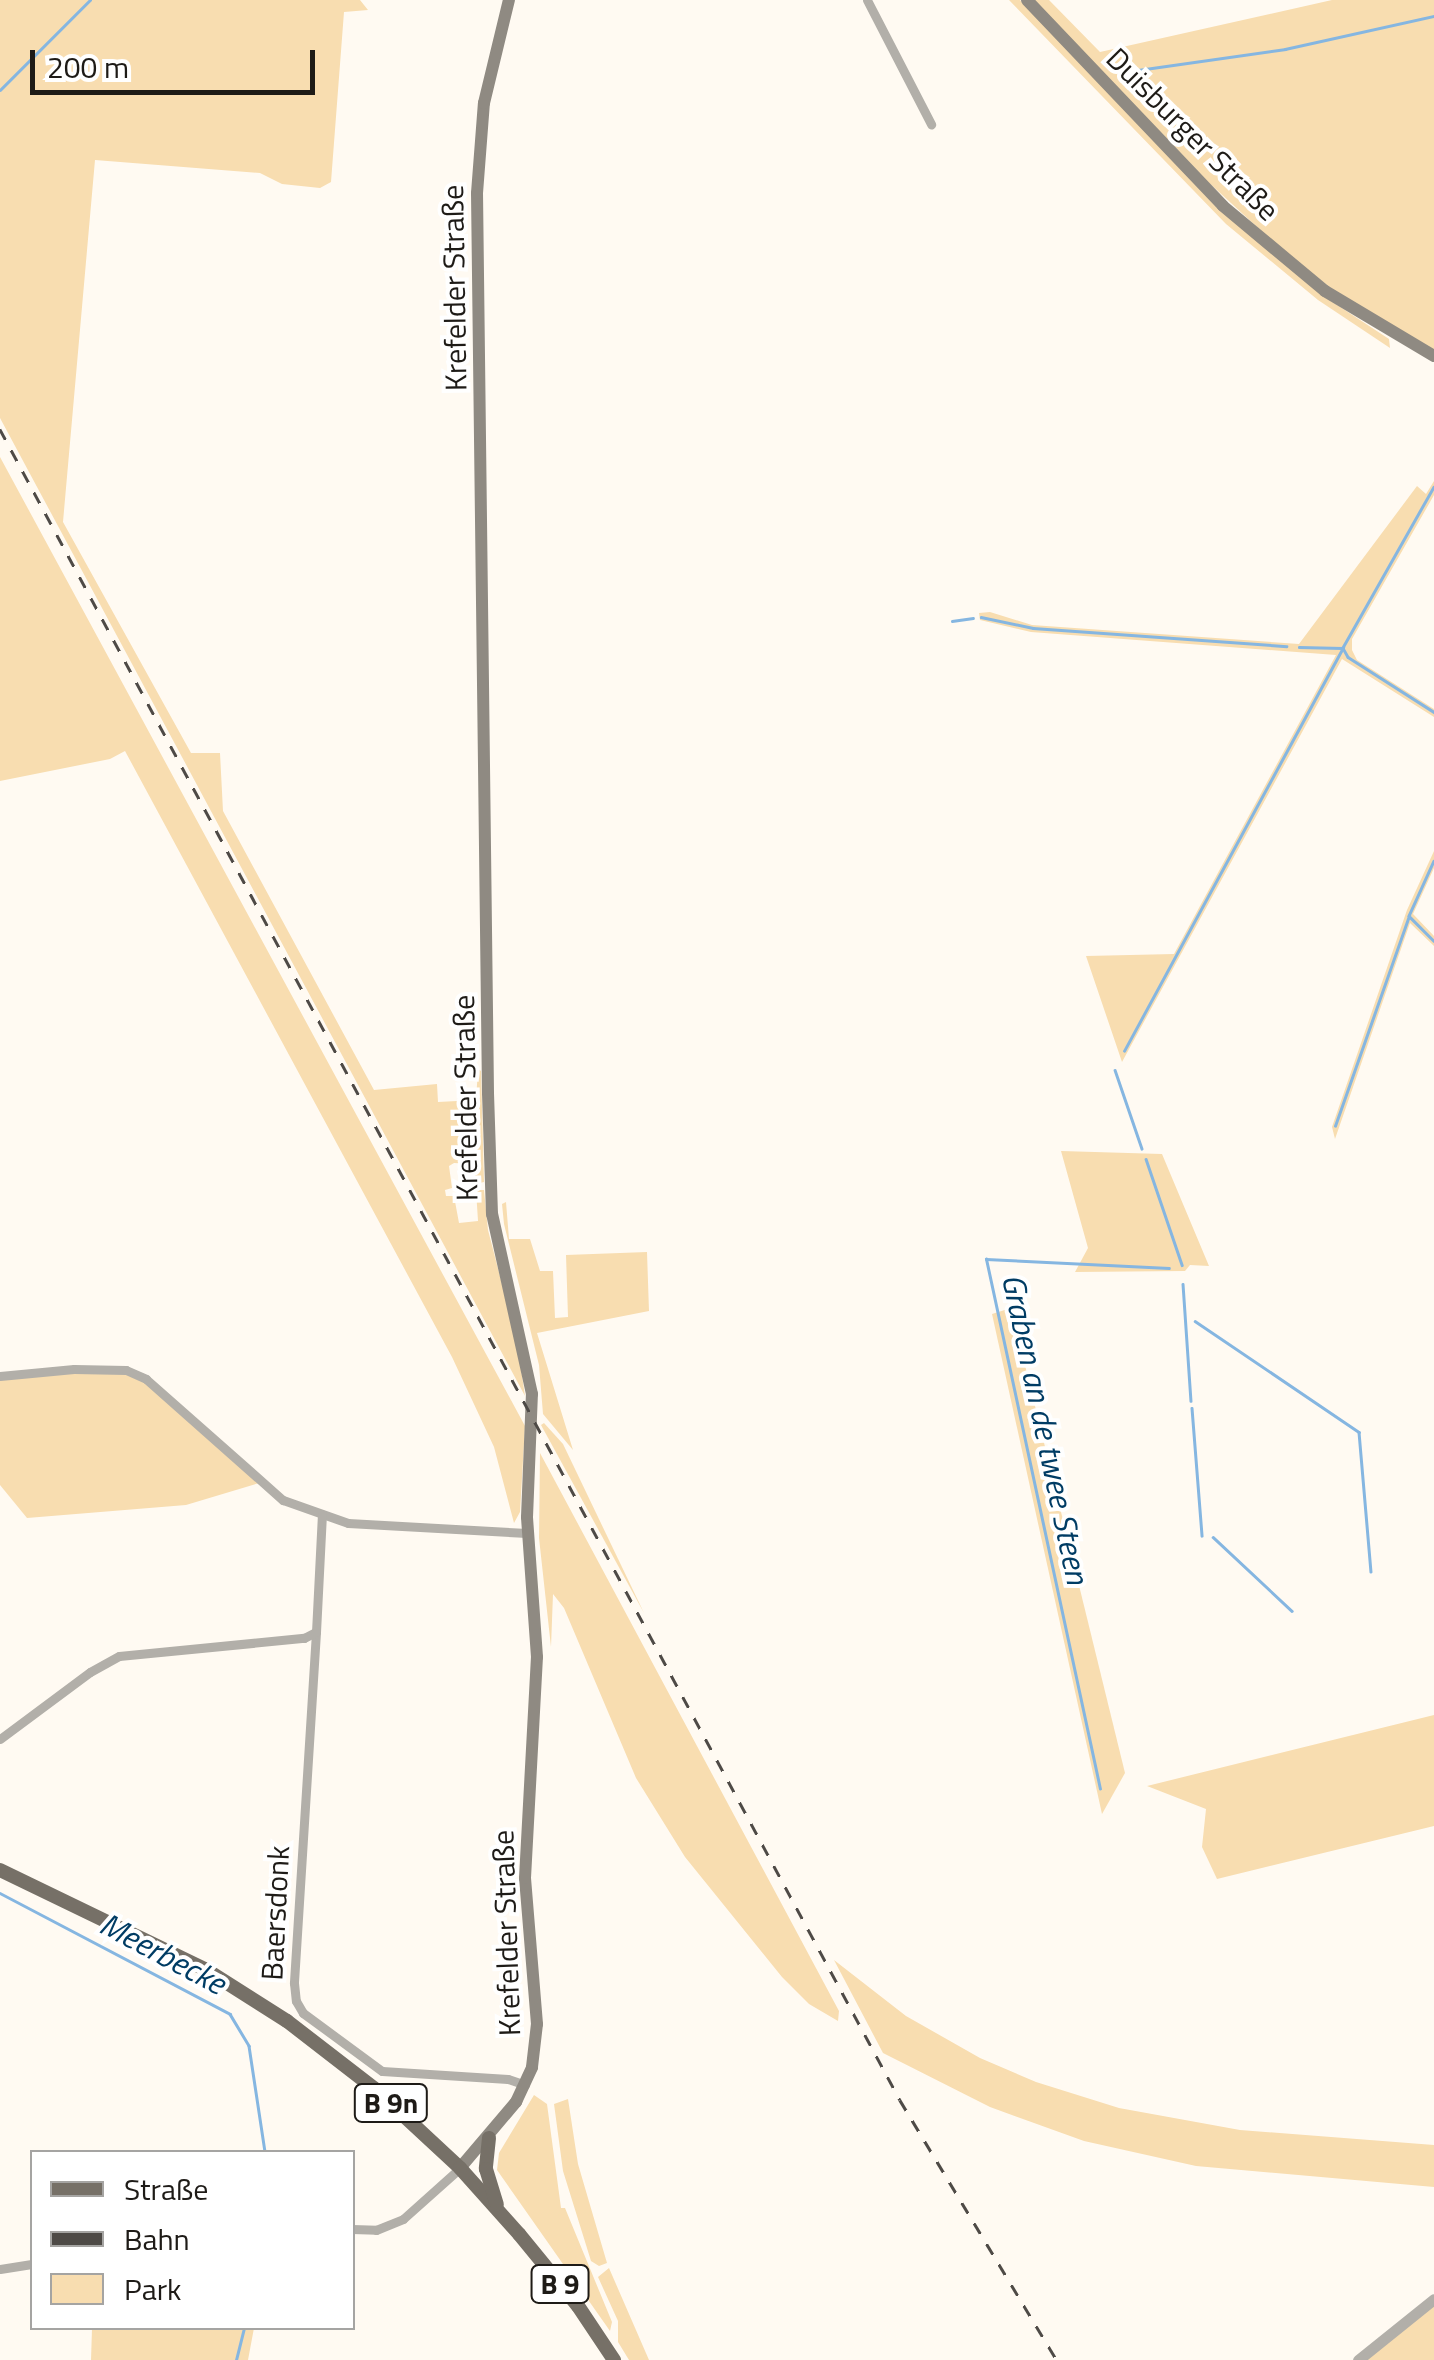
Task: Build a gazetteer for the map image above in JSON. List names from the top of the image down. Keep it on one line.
{"streets":{"main road":["Duisburger Straße","Krefelder Straße","B 9n","B 9"],"street":["Baersdonk"]},"crossings":[["Krefelder Straße","Baersdonk"],["Krefelder Straße","B 9n"],["Krefelder Straße","B 9"],["B 9n","B 9"]],"water":["Graben an de twee Steen","Meerbecke"],"legend":["Straße","Bahn","Park"],"scale_bar":"200 m"}
